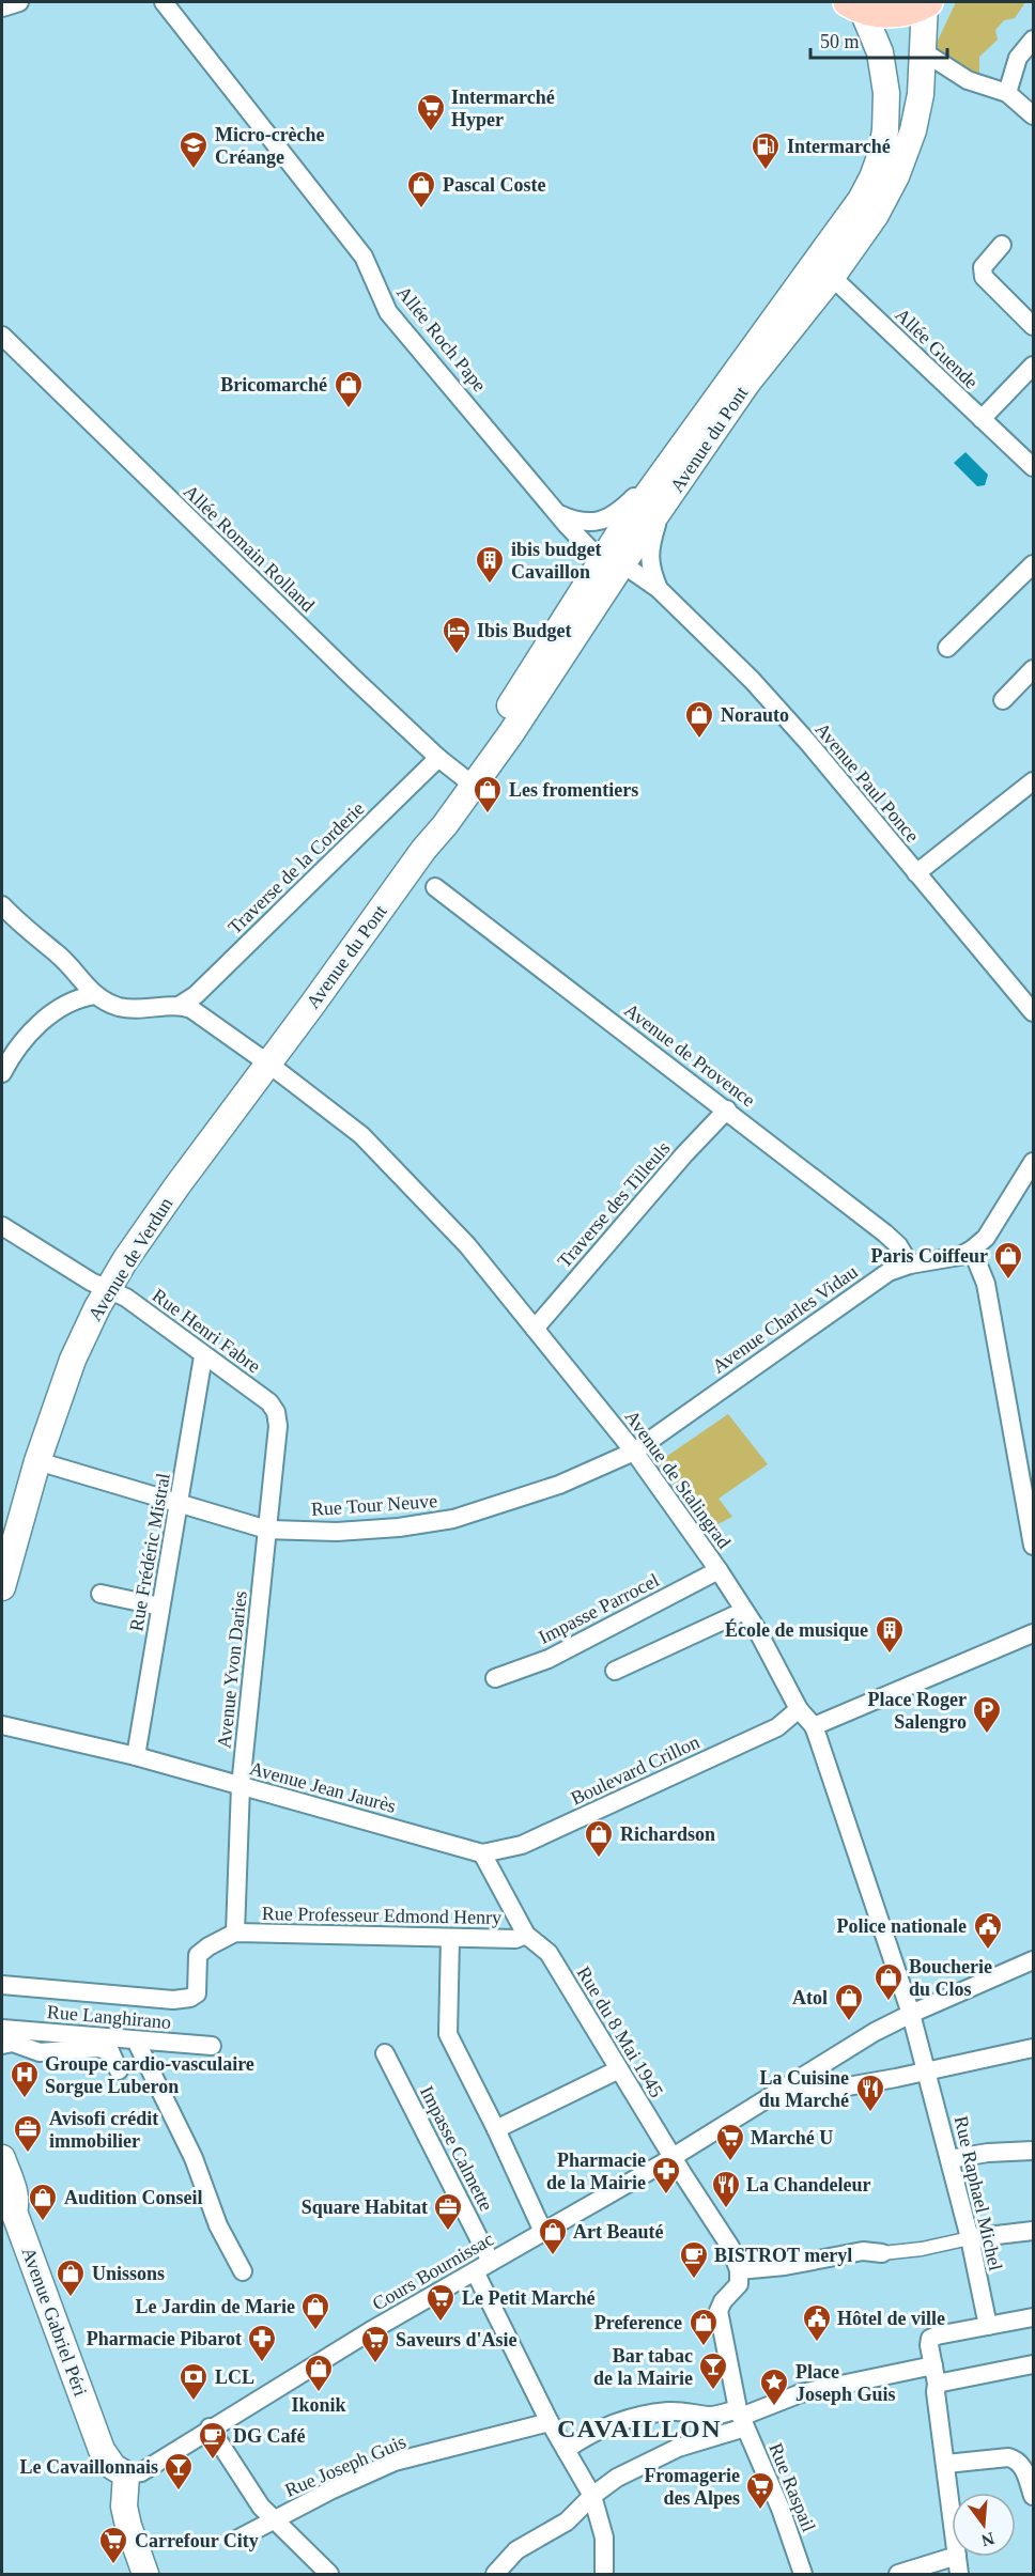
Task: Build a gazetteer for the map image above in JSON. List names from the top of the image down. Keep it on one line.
{"streets":{"main road":["Avenue du Pont","Avenue de Verdun","Avenue Gabriel Péri"],"street":["Allée Roch Pape","Allée Guende","Allée Romain Rolland","Avenue Paul Ponce","Traverse de la Corderie","Avenue de Provence","Traverse des Tilleuls","Avenue Charles Vidau","Rue Henri Fabre","Avenue de Stalingrad","Rue Tour Neuve","Rue Frédéric Mistral","Impasse Parrocel","Avenue Yvon Daries","Boulevard Crillon","Avenue Jean Jaurès","Rue Professeur Edmond Henry","Rue Langhirano","Rue du 8 Mai 1945","Impasse Calmette","Rue Raphael Michel","Cours Bournissac","Rue Joseph Guis","Rue Raspail"]},"crossings":[["Allée Roch Pape","Avenue du Pont"],["Allée Roch Pape","Avenue Paul Ponce"],["Allée Guende","Avenue du Pont"],["Avenue du Pont","Allée Romain Rolland"],["Avenue du Pont","Avenue Paul Ponce"],["Avenue du Pont","Avenue de Verdun"],["Avenue du Pont","Avenue de Stalingrad"],["Allée Romain Rolland","Traverse de la Corderie"],["Traverse de la Corderie","Avenue de Stalingrad"],["Avenue de Provence","Traverse des Tilleuls"],["Avenue de Provence","Avenue Charles Vidau"],["Traverse des Tilleuls","Avenue de Stalingrad"],["Avenue de Verdun","Rue Henri Fabre"],["Avenue de Verdun","Avenue de Stalingrad"],["Avenue de Verdun","Rue Tour Neuve"],["Avenue Charles Vidau","Avenue de Stalingrad"],["Avenue Charles Vidau","Rue Tour Neuve"],["Rue Henri Fabre","Rue Frédéric Mistral"],["Rue Henri Fabre","Avenue Yvon Daries"],["Avenue de Stalingrad","Rue Tour Neuve"],["Avenue de Stalingrad","Impasse Parrocel"],["Avenue de Stalingrad","Boulevard Crillon"],["Avenue de Stalingrad","Rue Raphael Michel"],["Avenue de Stalingrad","Cours Bournissac"],["Rue Tour Neuve","Rue Frédéric Mistral"],["Rue Tour Neuve","Avenue Yvon Daries"],["Rue Frédéric Mistral","Avenue Jean Jaurès"],["Avenue Yvon Daries","Avenue Jean Jaurès"],["Avenue Yvon Daries","Rue Professeur Edmond Henry"],["Boulevard Crillon","Avenue Jean Jaurès"],["Rue Professeur Edmond Henry","Rue du 8 Mai 1945"],["Rue du 8 Mai 1945","Cours Bournissac"],["Rue du 8 Mai 1945","Rue Raspail"],["Impasse Calmette","Cours Bournissac"],["Rue Raphael Michel","Cours Bournissac"],["Cours Bournissac","Avenue Gabriel Péri"]],"districts":["CAVAILLON"],"places":{"supermarket":["Intermarché Hyper","Marché U","Le Petit Marché","Saveurs d'Asie","Fromagerie des Alpes","Carrefour City"],"school or university":["Micro-crèche Créange"],"fuel station":["Intermarché"],"shop":["Pascal Coste","Bricomarché","Norauto","Les fromentiers","Paris Coiffeur","Richardson","Boucherie du Clos","Atol","Audition Conseil","Art Beauté","Unissons","Le Jardin de Marie","Preference","Ikonik"],"building":["ibis budget Cavaillon","École de musique"],"hotel":["Ibis Budget"],"parking":["Place Roger Salengro"],"public building":["Police nationale","Hôtel de ville"],"hospital":["Groupe cardio-vasculaire Sorgue Luberon"],"restaurant":["La Cuisine du Marché","La Chandeleur"],"office":["Avisofi crédit immobilier","Square Habitat"],"pharmacy":["Pharmacie de la Mairie","Pharmacie Pibarot"],"cafe":["BISTROT meryl","DG Café"],"bar":["Bar tabac de la Mairie","Le Cavaillonnais"],"bank":["LCL"],"place":["Place Joseph Guis"]},"scale_bar":"50 m","north":"bottom"}
